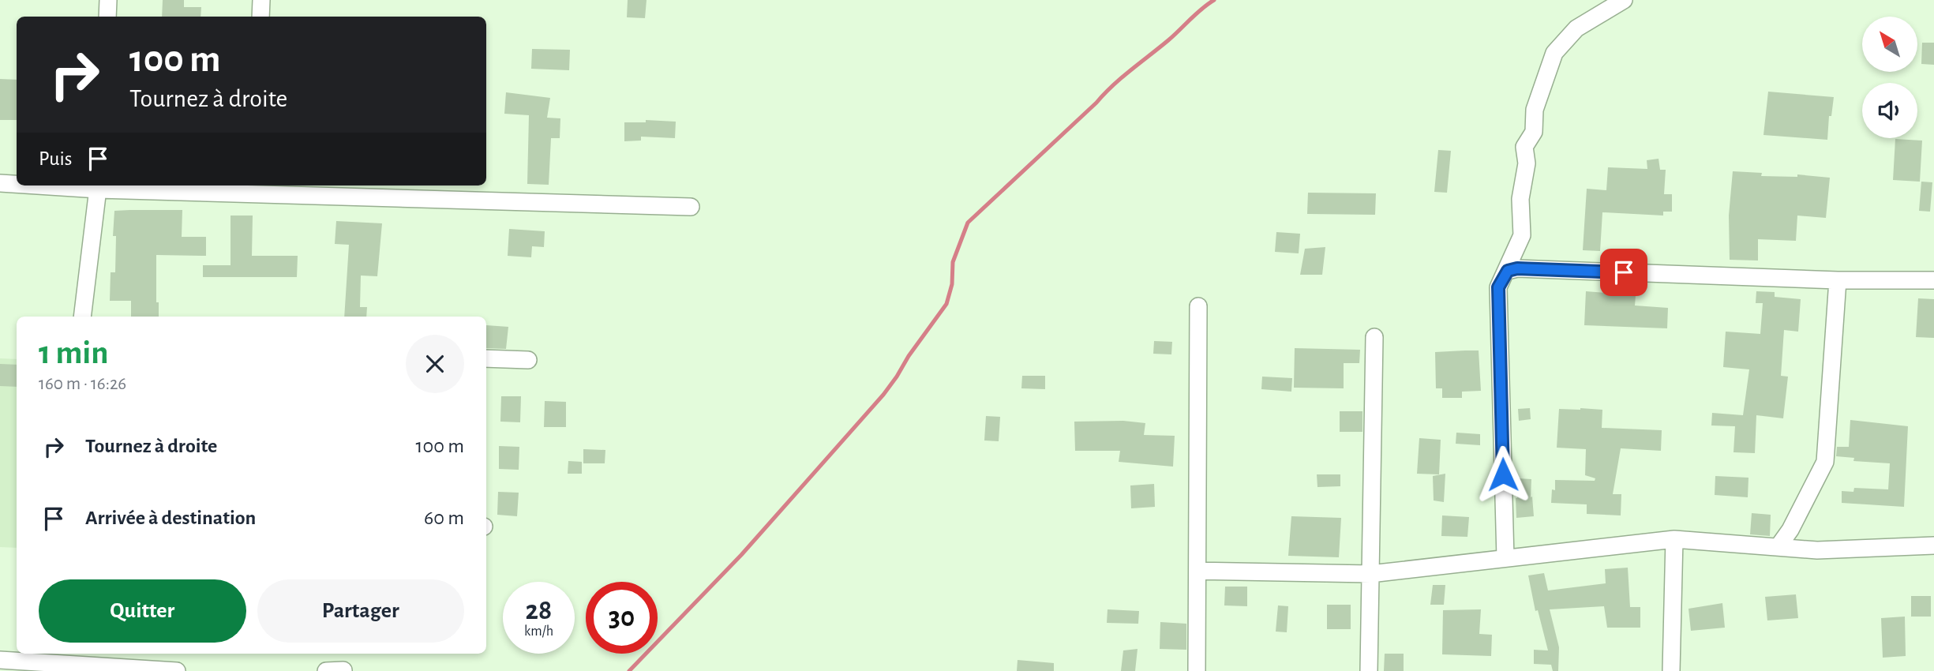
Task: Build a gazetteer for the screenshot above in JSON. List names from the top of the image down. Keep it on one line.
{"north":"top left","page":{"turn":["100 m","Tournez à droite"],"then":"Puis","heading":["1 min","160 m · 16:26"],"list":[{"name":"Tournez à droite","value":"100 m"},{"name":"Arrivée à destination","value":"60 m"}],"buttons":["Quitter","Partager"],"speed":"28 km/h","limit":"30"}}
